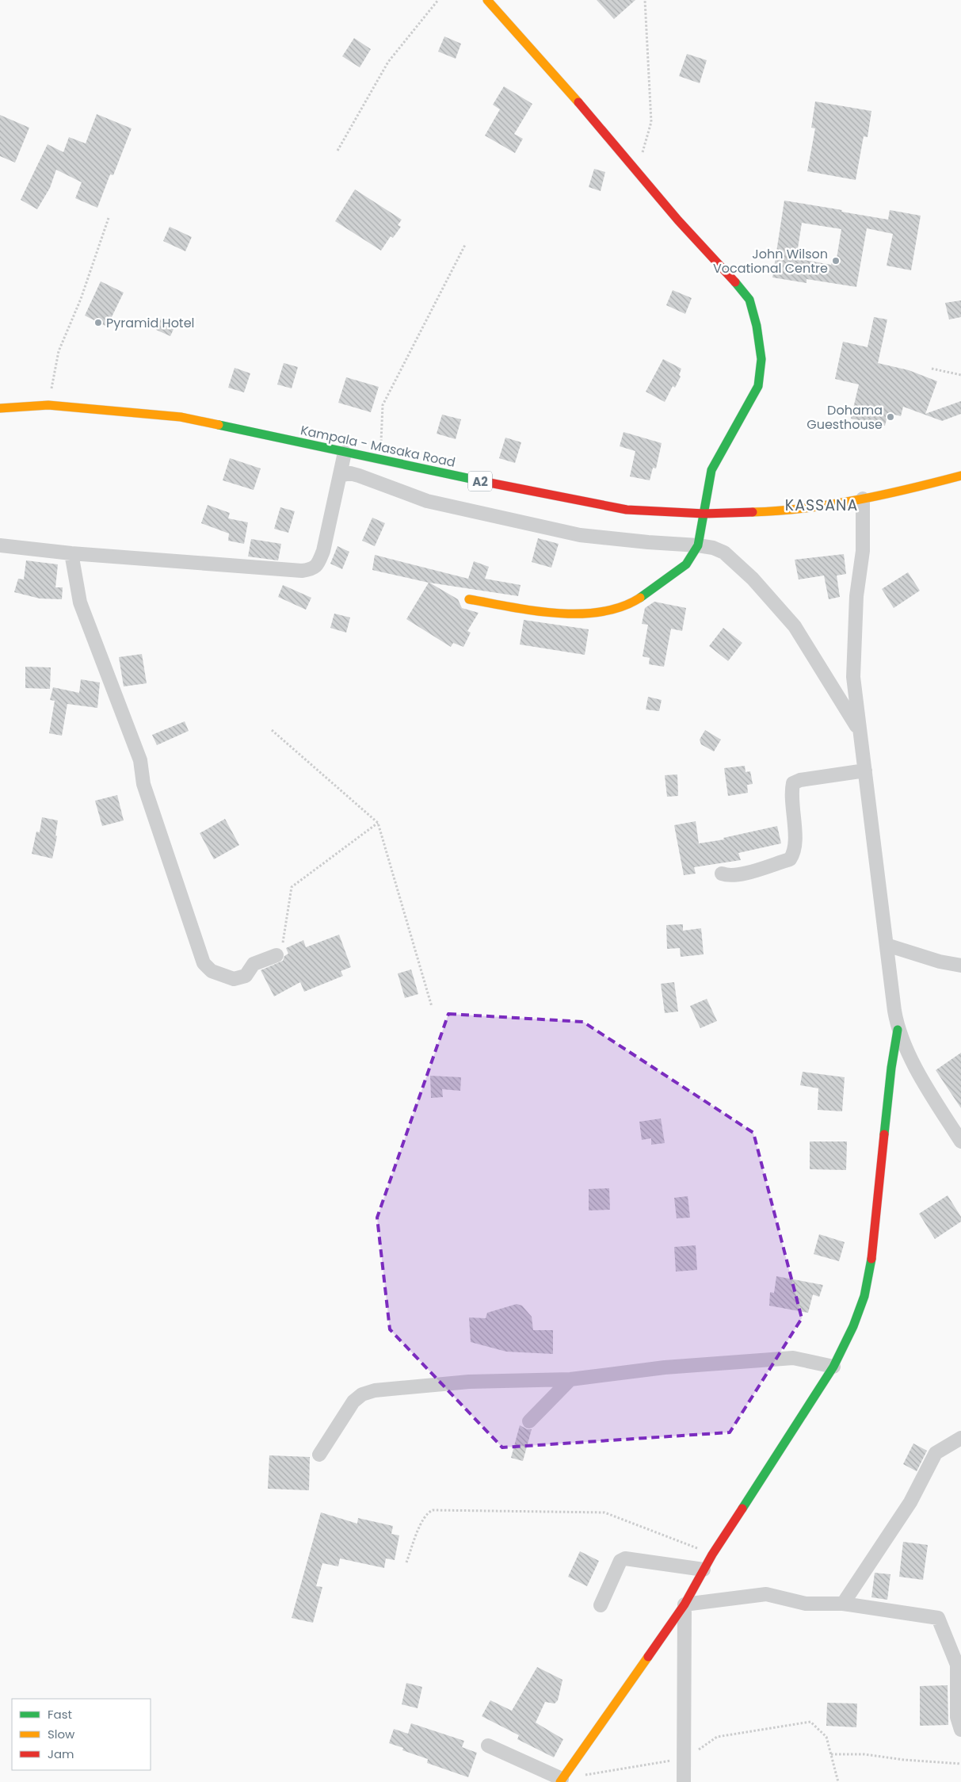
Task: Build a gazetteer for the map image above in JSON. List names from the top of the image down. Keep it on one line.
{"streets":{"street":["Kampala - Masaka Road","A2"]},"districts":["KASSANA"],"places":["John Wilson Vocational Centre","Pyramid Hotel","Dohama Guesthouse"],"legend":["Fast","Slow","Jam"]}
